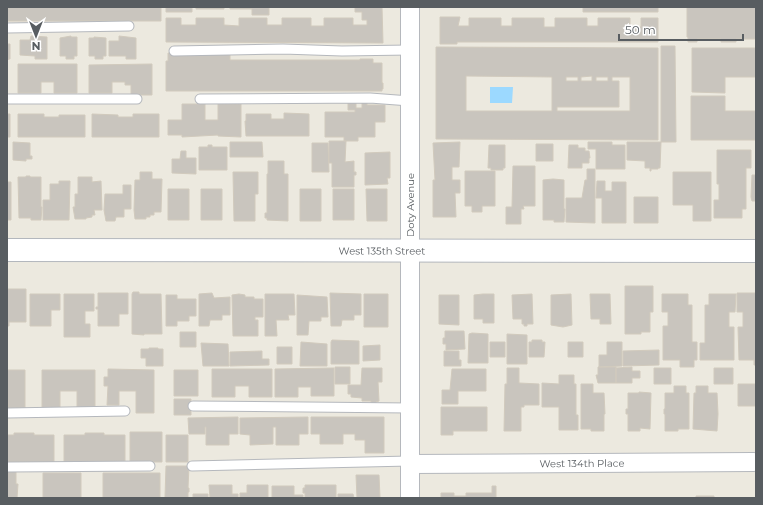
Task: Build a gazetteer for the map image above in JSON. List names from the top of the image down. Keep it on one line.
{"streets":{"street":["Doty Avenue","West 135th Street","West 134th Place"]},"crossings":[["Doty Avenue","West 135th Street"],["Doty Avenue","West 134th Place"]],"scale_bar":"50 m","north":"bottom"}
